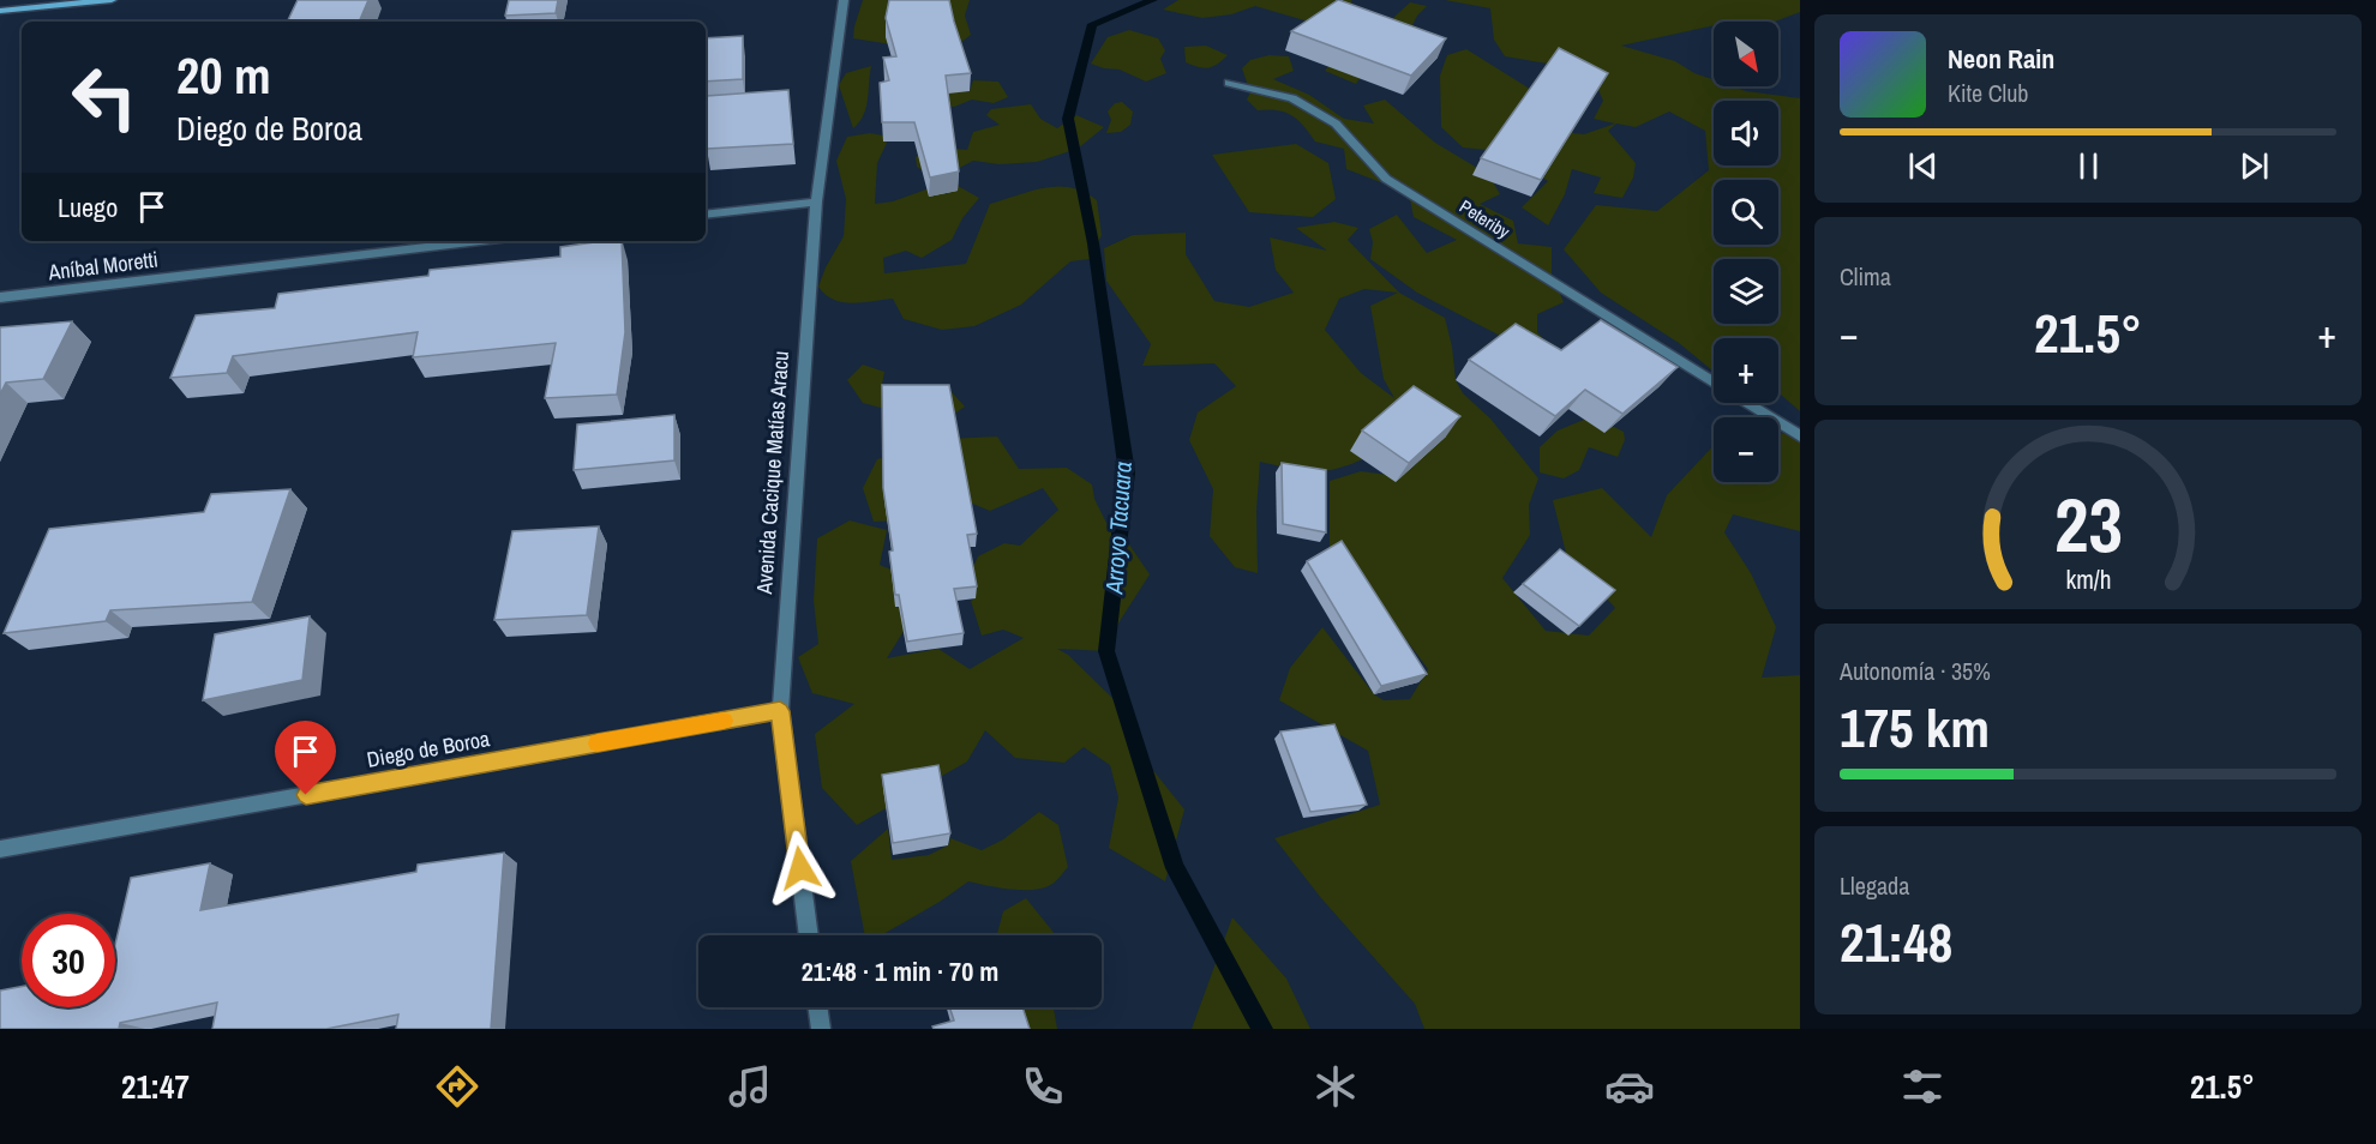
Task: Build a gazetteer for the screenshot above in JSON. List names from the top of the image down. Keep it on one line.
{"streets":{"street":["Peteriby","Aníbal Moretti","Avenida Cacique Matías Aracu","Diego de Boroa"]},"crossings":[["Avenida Cacique Matías Aracu","Diego de Boroa"]],"water":["Arroyo Tacuara"],"north":"bottom right","page":{"map_buttons":["+","−"],"turn":["20 m","Diego de Boroa"],"song":["Neon Rain","Kite Club"],"then":"Luego","tile":["Clima",["Autonomía · 35%","175 km"],["Llegada","21:48"]],"heat":["−","21.5°","+"],"limit":"30","trip":"21:48 · 1 min · 70 m","tabs":["21:47","21.5°"],"gauge":["23","km/h"]}}
